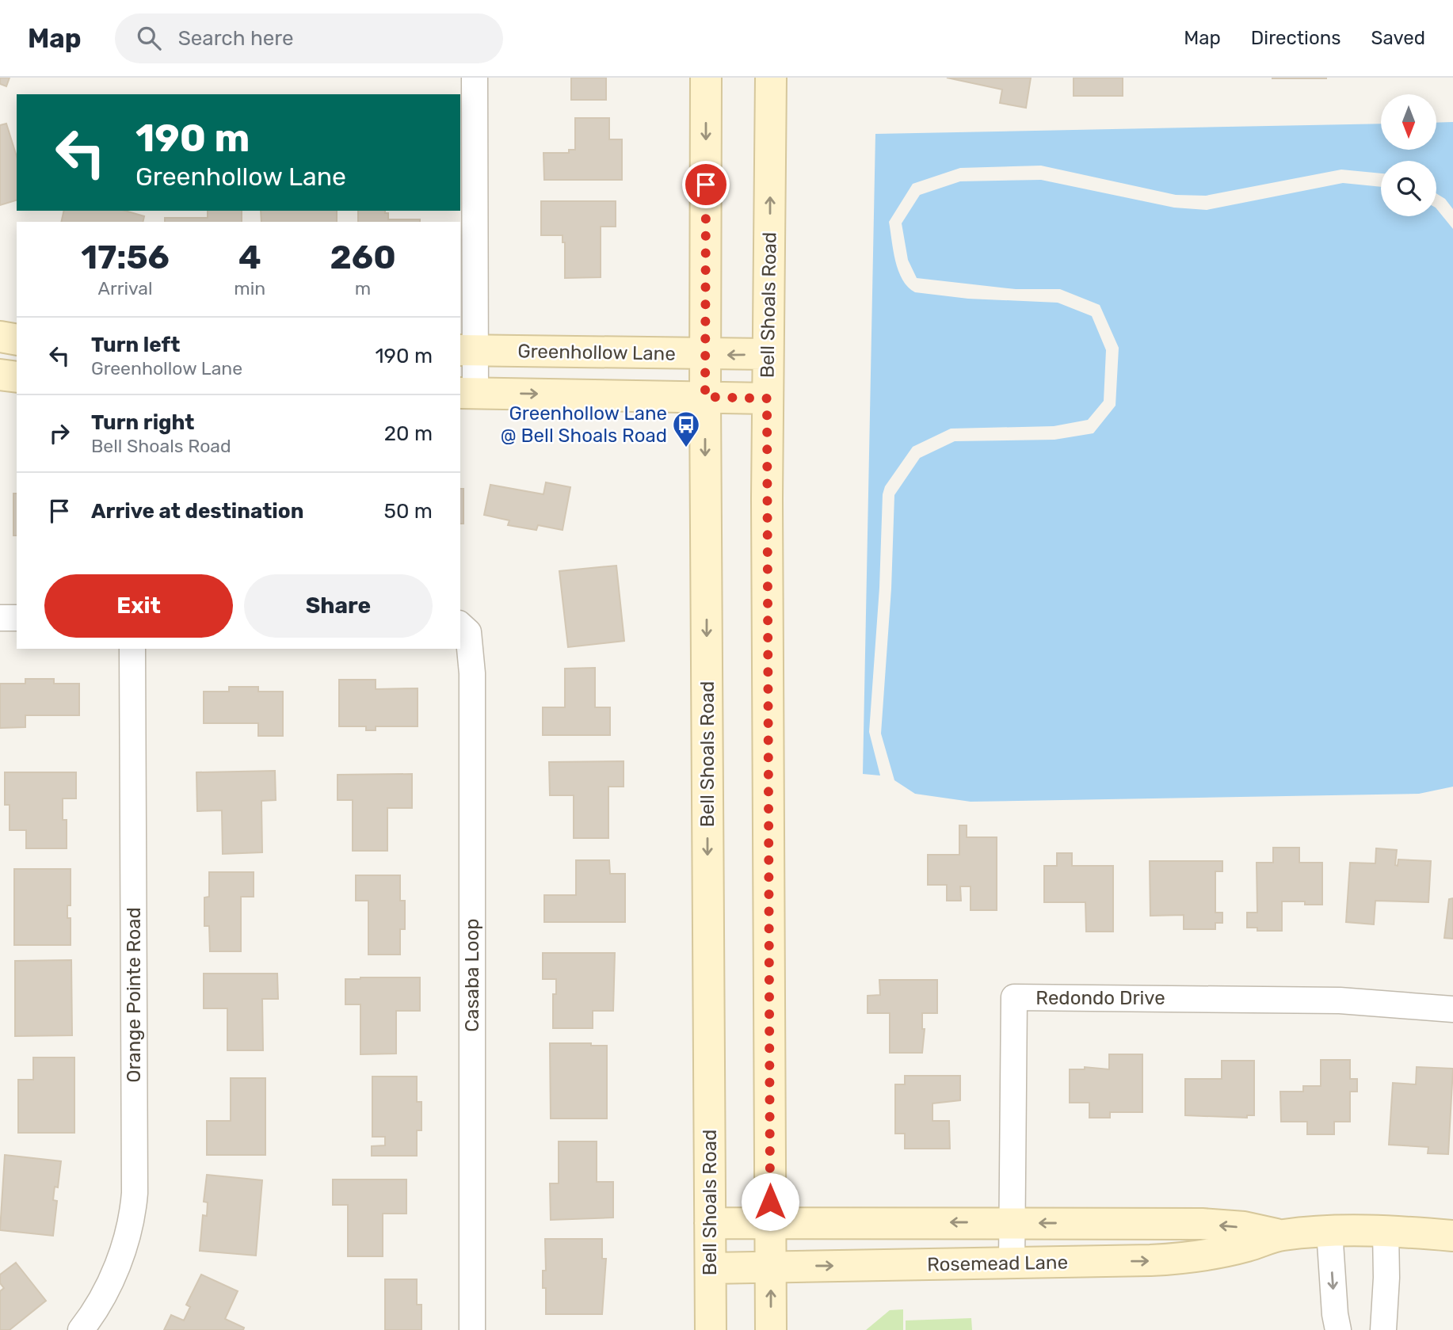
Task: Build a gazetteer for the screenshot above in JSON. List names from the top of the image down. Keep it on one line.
{"streets":{"main road":["Bell Shoals Road","Greenhollow Lane","Rosemead Lane"],"street":["Casaba Loop","Orange Pointe Road","Redondo Drive"]},"crossings":[["Bell Shoals Road","Greenhollow Lane"],["Bell Shoals Road","Rosemead Lane"],["Redondo Drive","Rosemead Lane"]],"places":{"bus stop":["Greenhollow Lane @ Bell Shoals Road"]},"north":"bottom","page":{"header":"Map","search":"Search here","nav":["Map","Directions","Saved"],"turn":["190 m","Greenhollow Lane"],"eta":["17:56","Arrival","4","min","260","m"],"list":[{"name":"Turn left","note":"Greenhollow Lane","value":"190 m"},{"name":"Turn right","note":"Bell Shoals Road","value":"20 m"},{"name":"Arrive at destination","value":"50 m"}],"buttons":["Exit","Share"]}}
